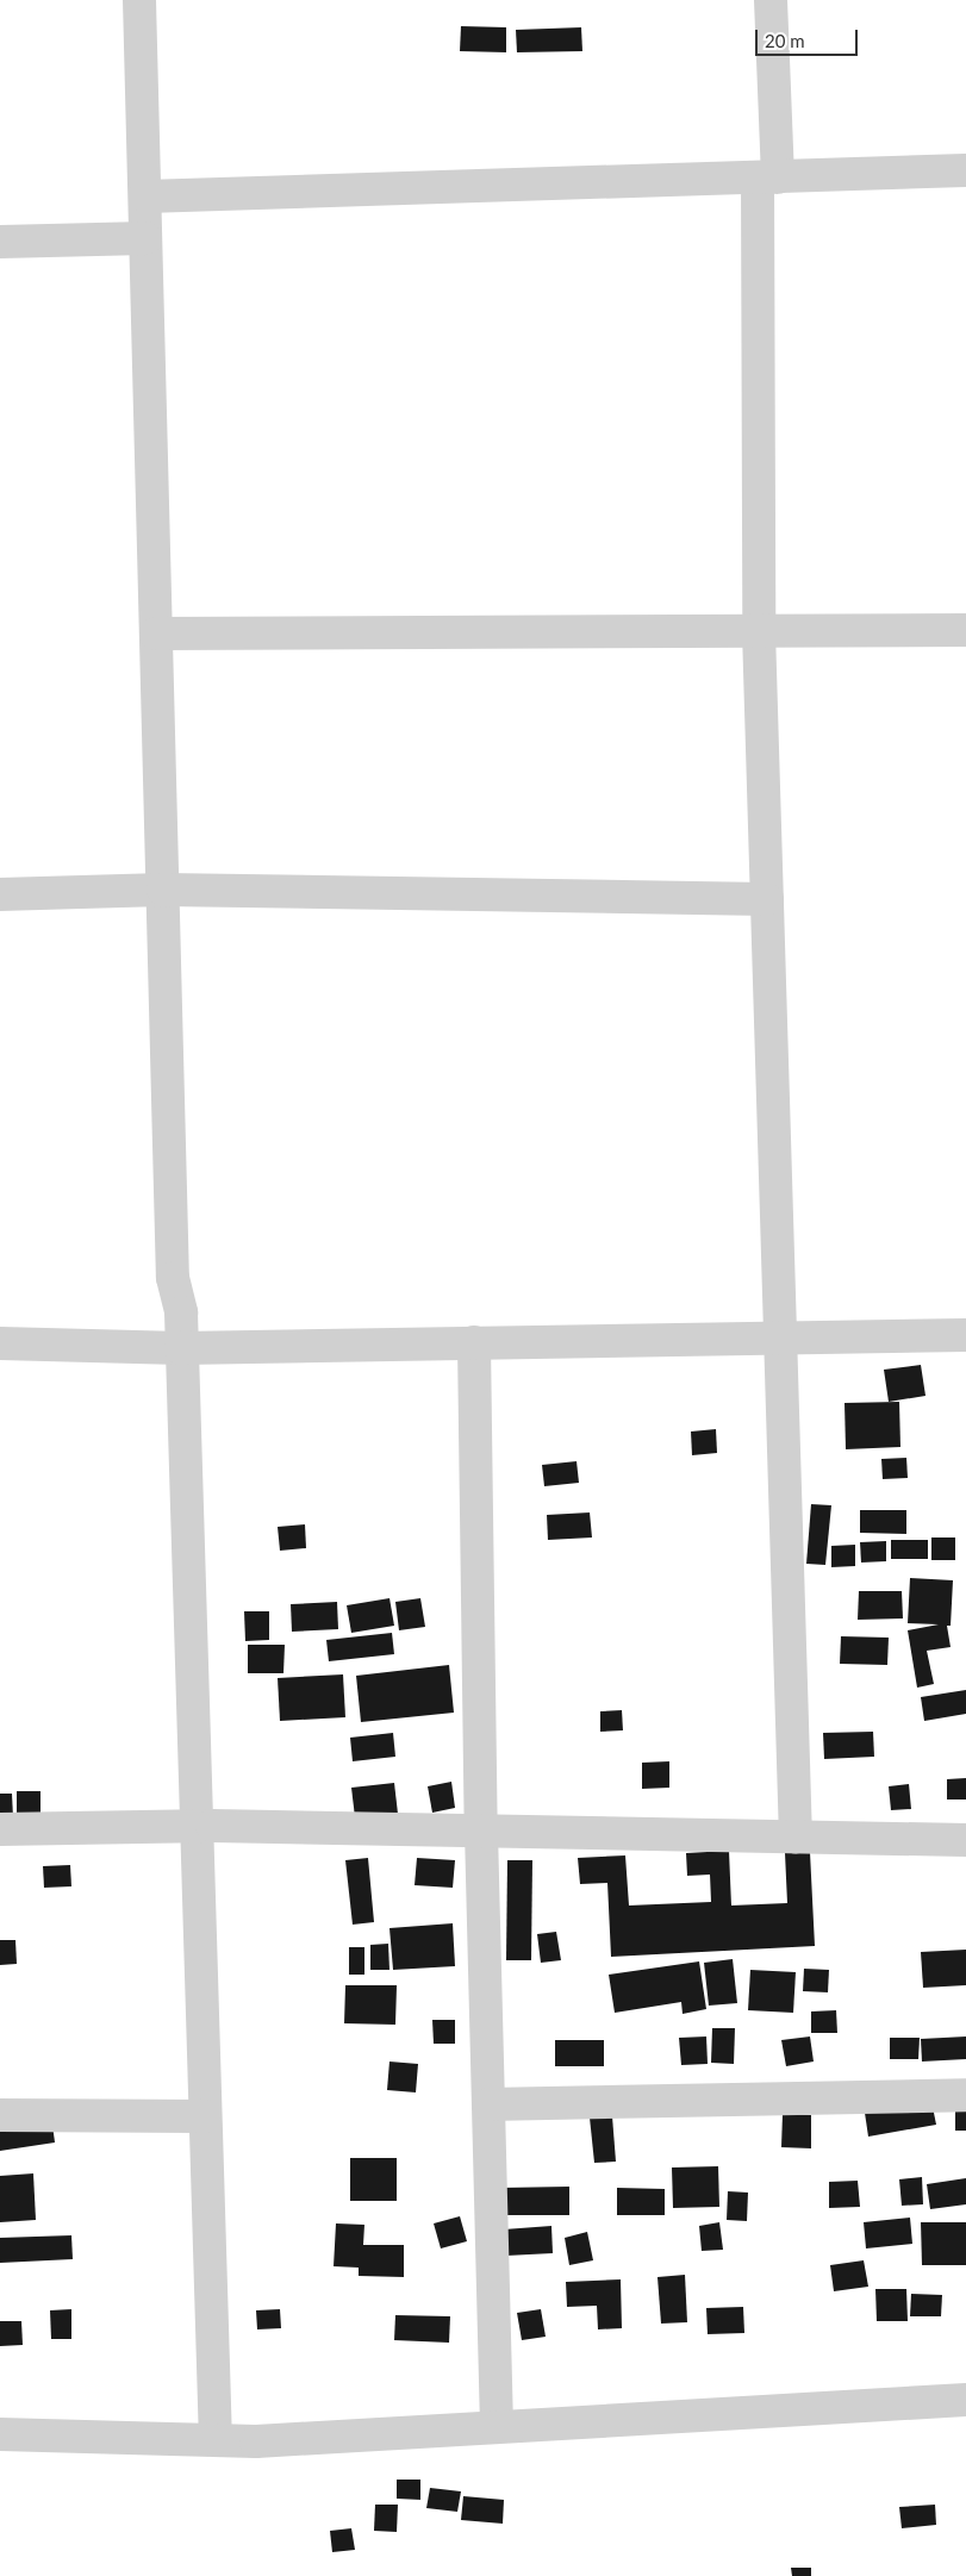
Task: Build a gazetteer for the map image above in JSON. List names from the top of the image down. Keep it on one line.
{"scale_bar":"20 m"}
